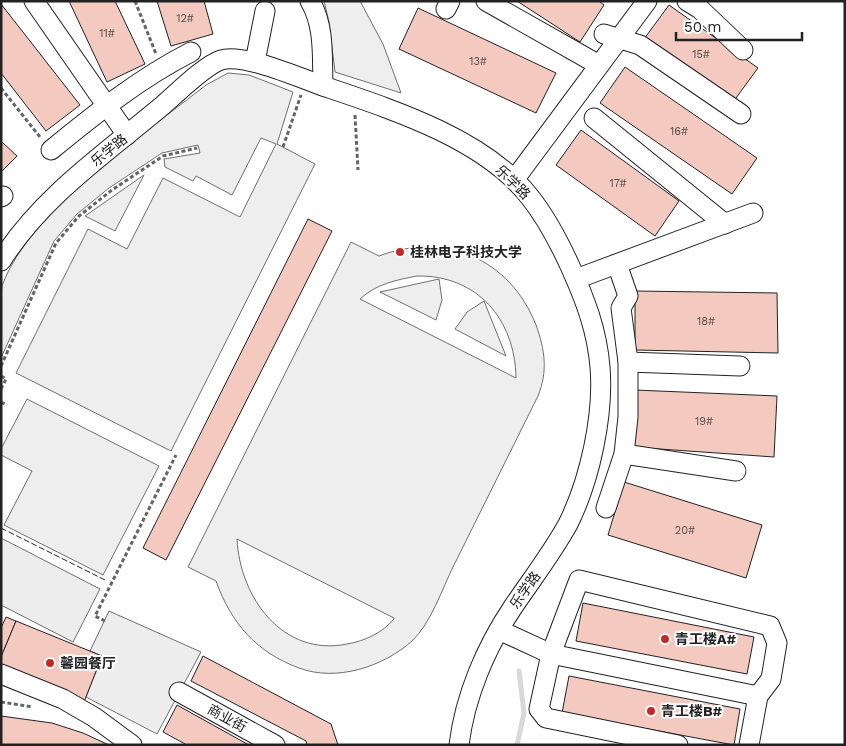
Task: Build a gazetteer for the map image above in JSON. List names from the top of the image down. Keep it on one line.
{"streets":{"street":["乐学路","商业街"]},"places":["桂林电子科技大学","青工楼A#","馨园餐厅","青工楼B#"],"house_numbers":["12#","11#","15#","13#","16#","17#","18#","19#","20#"],"scale_bar":"50 m"}
